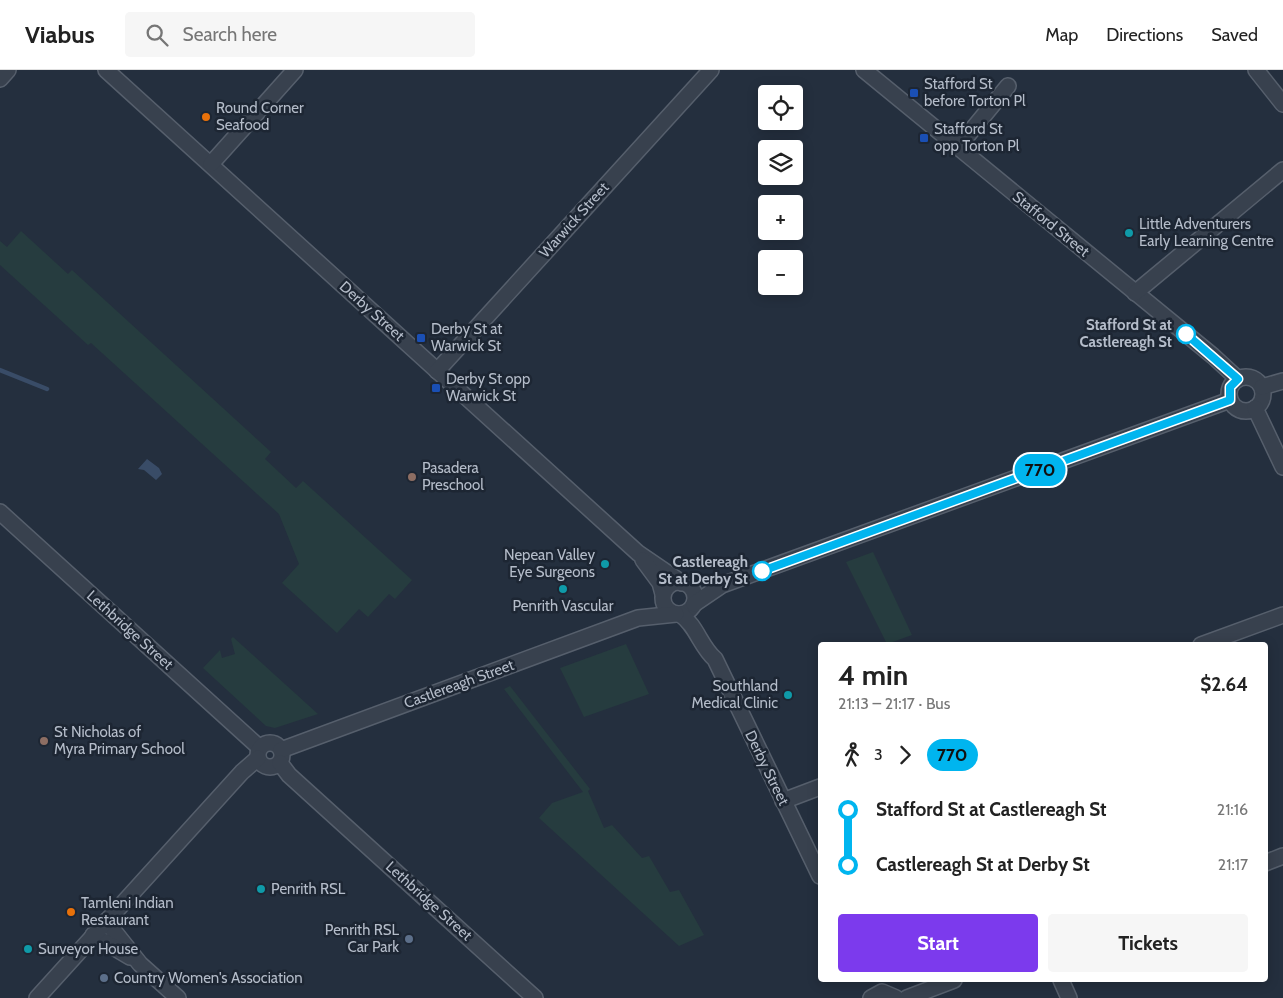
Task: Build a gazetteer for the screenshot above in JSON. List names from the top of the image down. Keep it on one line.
{"streets":{"street":["Warwick Street","Stafford Street","Derby Street","Lethbridge Street","Castlereagh Street"]},"crossings":[["Warwick Street","Derby Street"],["Derby Street","Castlereagh Street"],["Lethbridge Street","Castlereagh Street"]],"places":{"transit":["Stafford St before Torton Pl","Stafford St opp Torton Pl","Derby St at Warwick St","Derby St opp Warwick St"],"other":["Round Corner Seafood","Little Adventurers Early Learning Centre","Stafford St at Castlereagh St","Pasadera Preschool","Nepean Valley Eye Surgeons","Castlereagh St at Derby St","Penrith Vascular","Southland Medical Clinic","St Nicholas of Myra Primary School","Penrith RSL","Tamleni Indian Restaurant","Penrith RSL Car Park","Surveyor House","Country Women's Association"]},"lines":["bus line 770"],"page":{"header":"Viabus","search":"Search here","nav":["Map","Directions","Saved"],"on_map":"770","map_buttons":["+","−"],"heading":["4 min","21:13 – 21:17 · Bus","$2.64"],"legs":["3","770"],"list":[{"name":"Stafford St at Castlereagh St","value":"21:16"},{"name":"Castlereagh St at Derby St","value":"21:17"}],"buttons":["Start","Tickets"]}}
